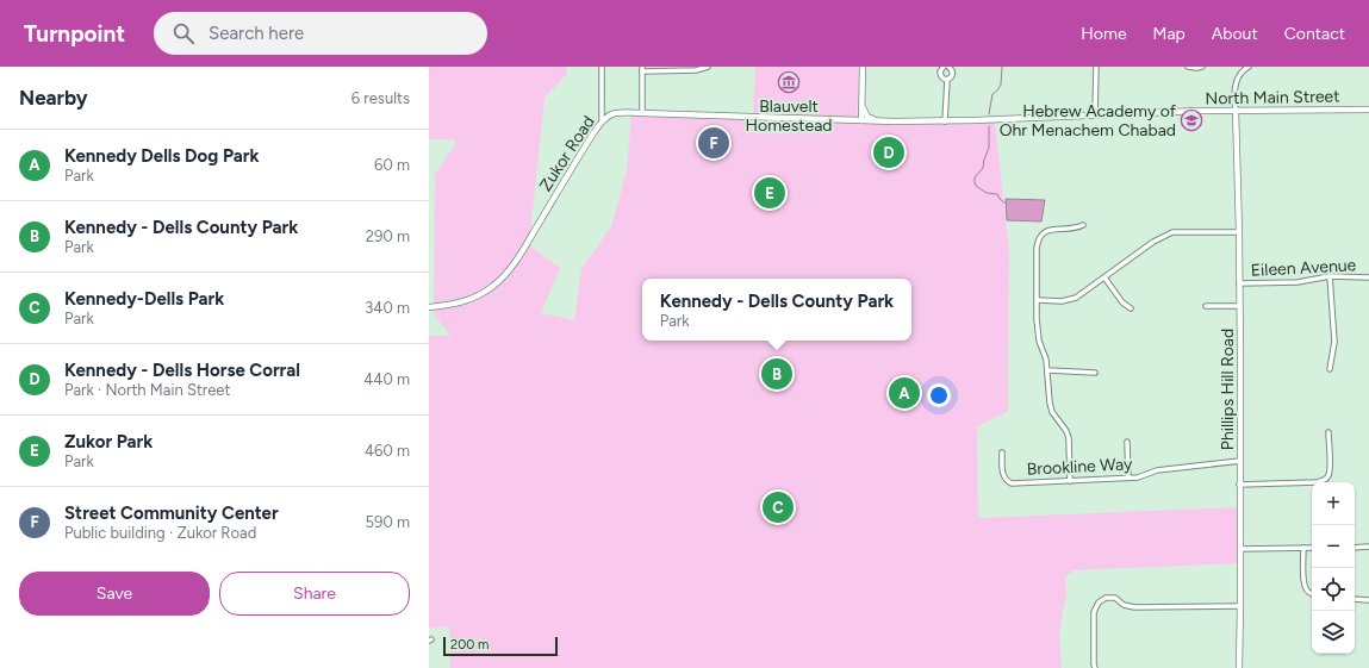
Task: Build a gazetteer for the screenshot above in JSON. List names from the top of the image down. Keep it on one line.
{"streets":{"street":["North Main Street","Zukor Road","Eileen Avenue","Phillips Hill Road","Brookline Way"]},"crossings":[["North Main Street","Zukor Road"],["North Main Street","Phillips Hill Road"],["Eileen Avenue","Phillips Hill Road"],["Phillips Hill Road","Brookline Way"]],"places":{"museum":["Blauvelt Homestead"],"school or university":["Hebrew Academy of Ohr Menachem Chabad"]},"scale_bar":"200 m","page":{"header":"Turnpoint","search":"Search here","nav":["Home","Map","About","Contact"],"heading":["Nearby","6 results"],"pins":["F","D","E","B","A","C"],"list":[{"mark":"A","name":"Kennedy Dells Dog Park","note":"Park","value":"60 m"},{"mark":"B","name":"Kennedy - Dells County Park","note":"Park","value":"290 m"},{"mark":"C","name":"Kennedy-Dells Park","note":"Park","value":"340 m"},{"mark":"D","name":"Kennedy - Dells Horse Corral","note":"Park · North Main Street","value":"440 m"},{"mark":"E","name":"Zukor Park","note":"Park","value":"460 m"},{"mark":"F","name":"Street Community Center","note":"Public building · Zukor Road","value":"590 m"}],"popup":["Kennedy - Dells County Park","Park"],"map_buttons":["+","−"],"buttons":["Save","Share"],"scale":"200 m"}}
